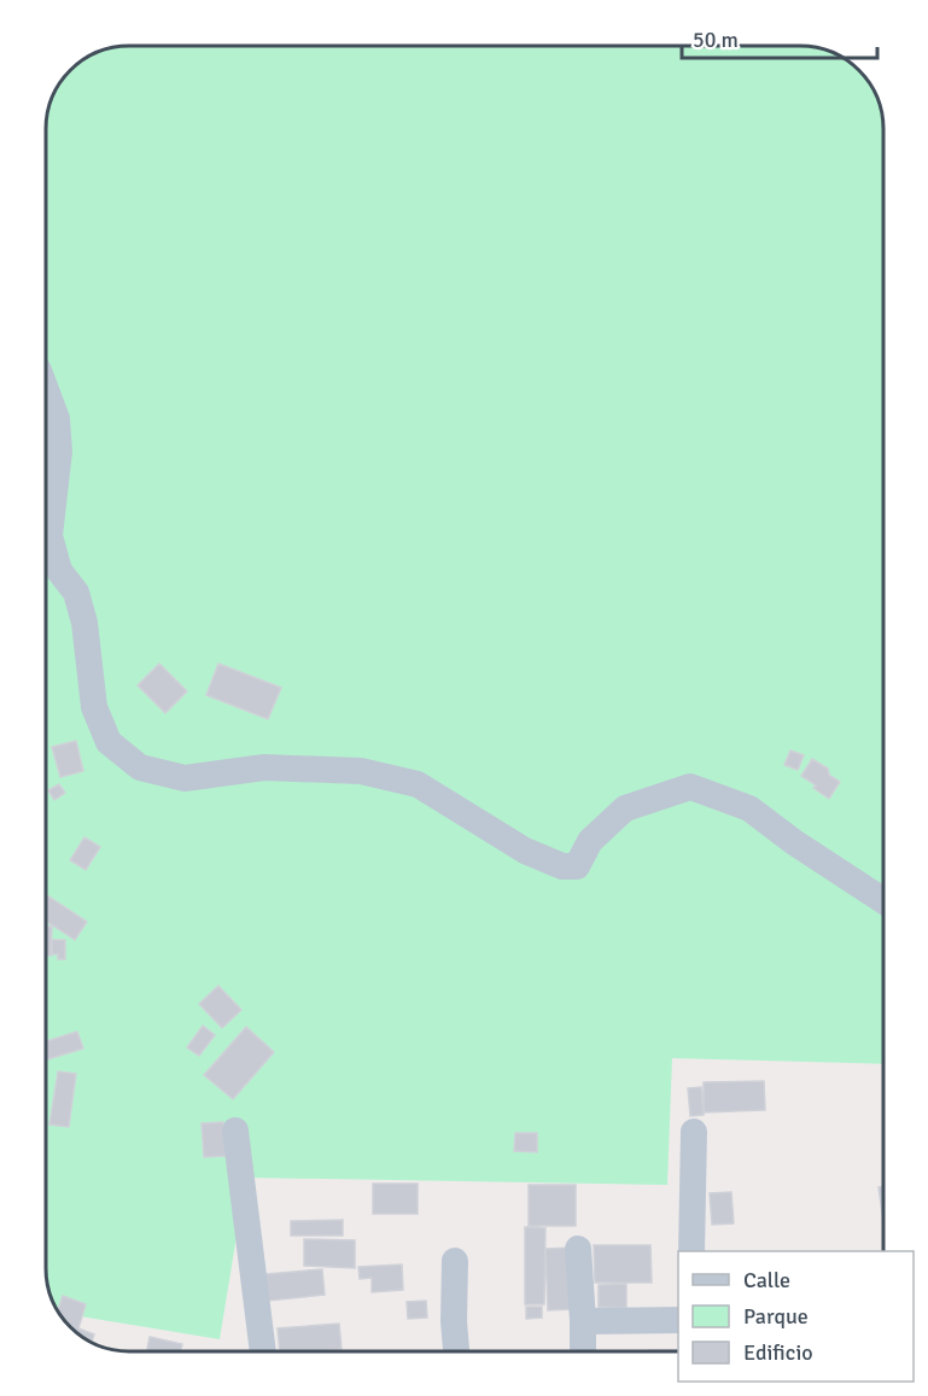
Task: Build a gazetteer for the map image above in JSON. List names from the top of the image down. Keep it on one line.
{"legend":["Calle","Parque","Edificio"],"scale_bar":"50 m"}
